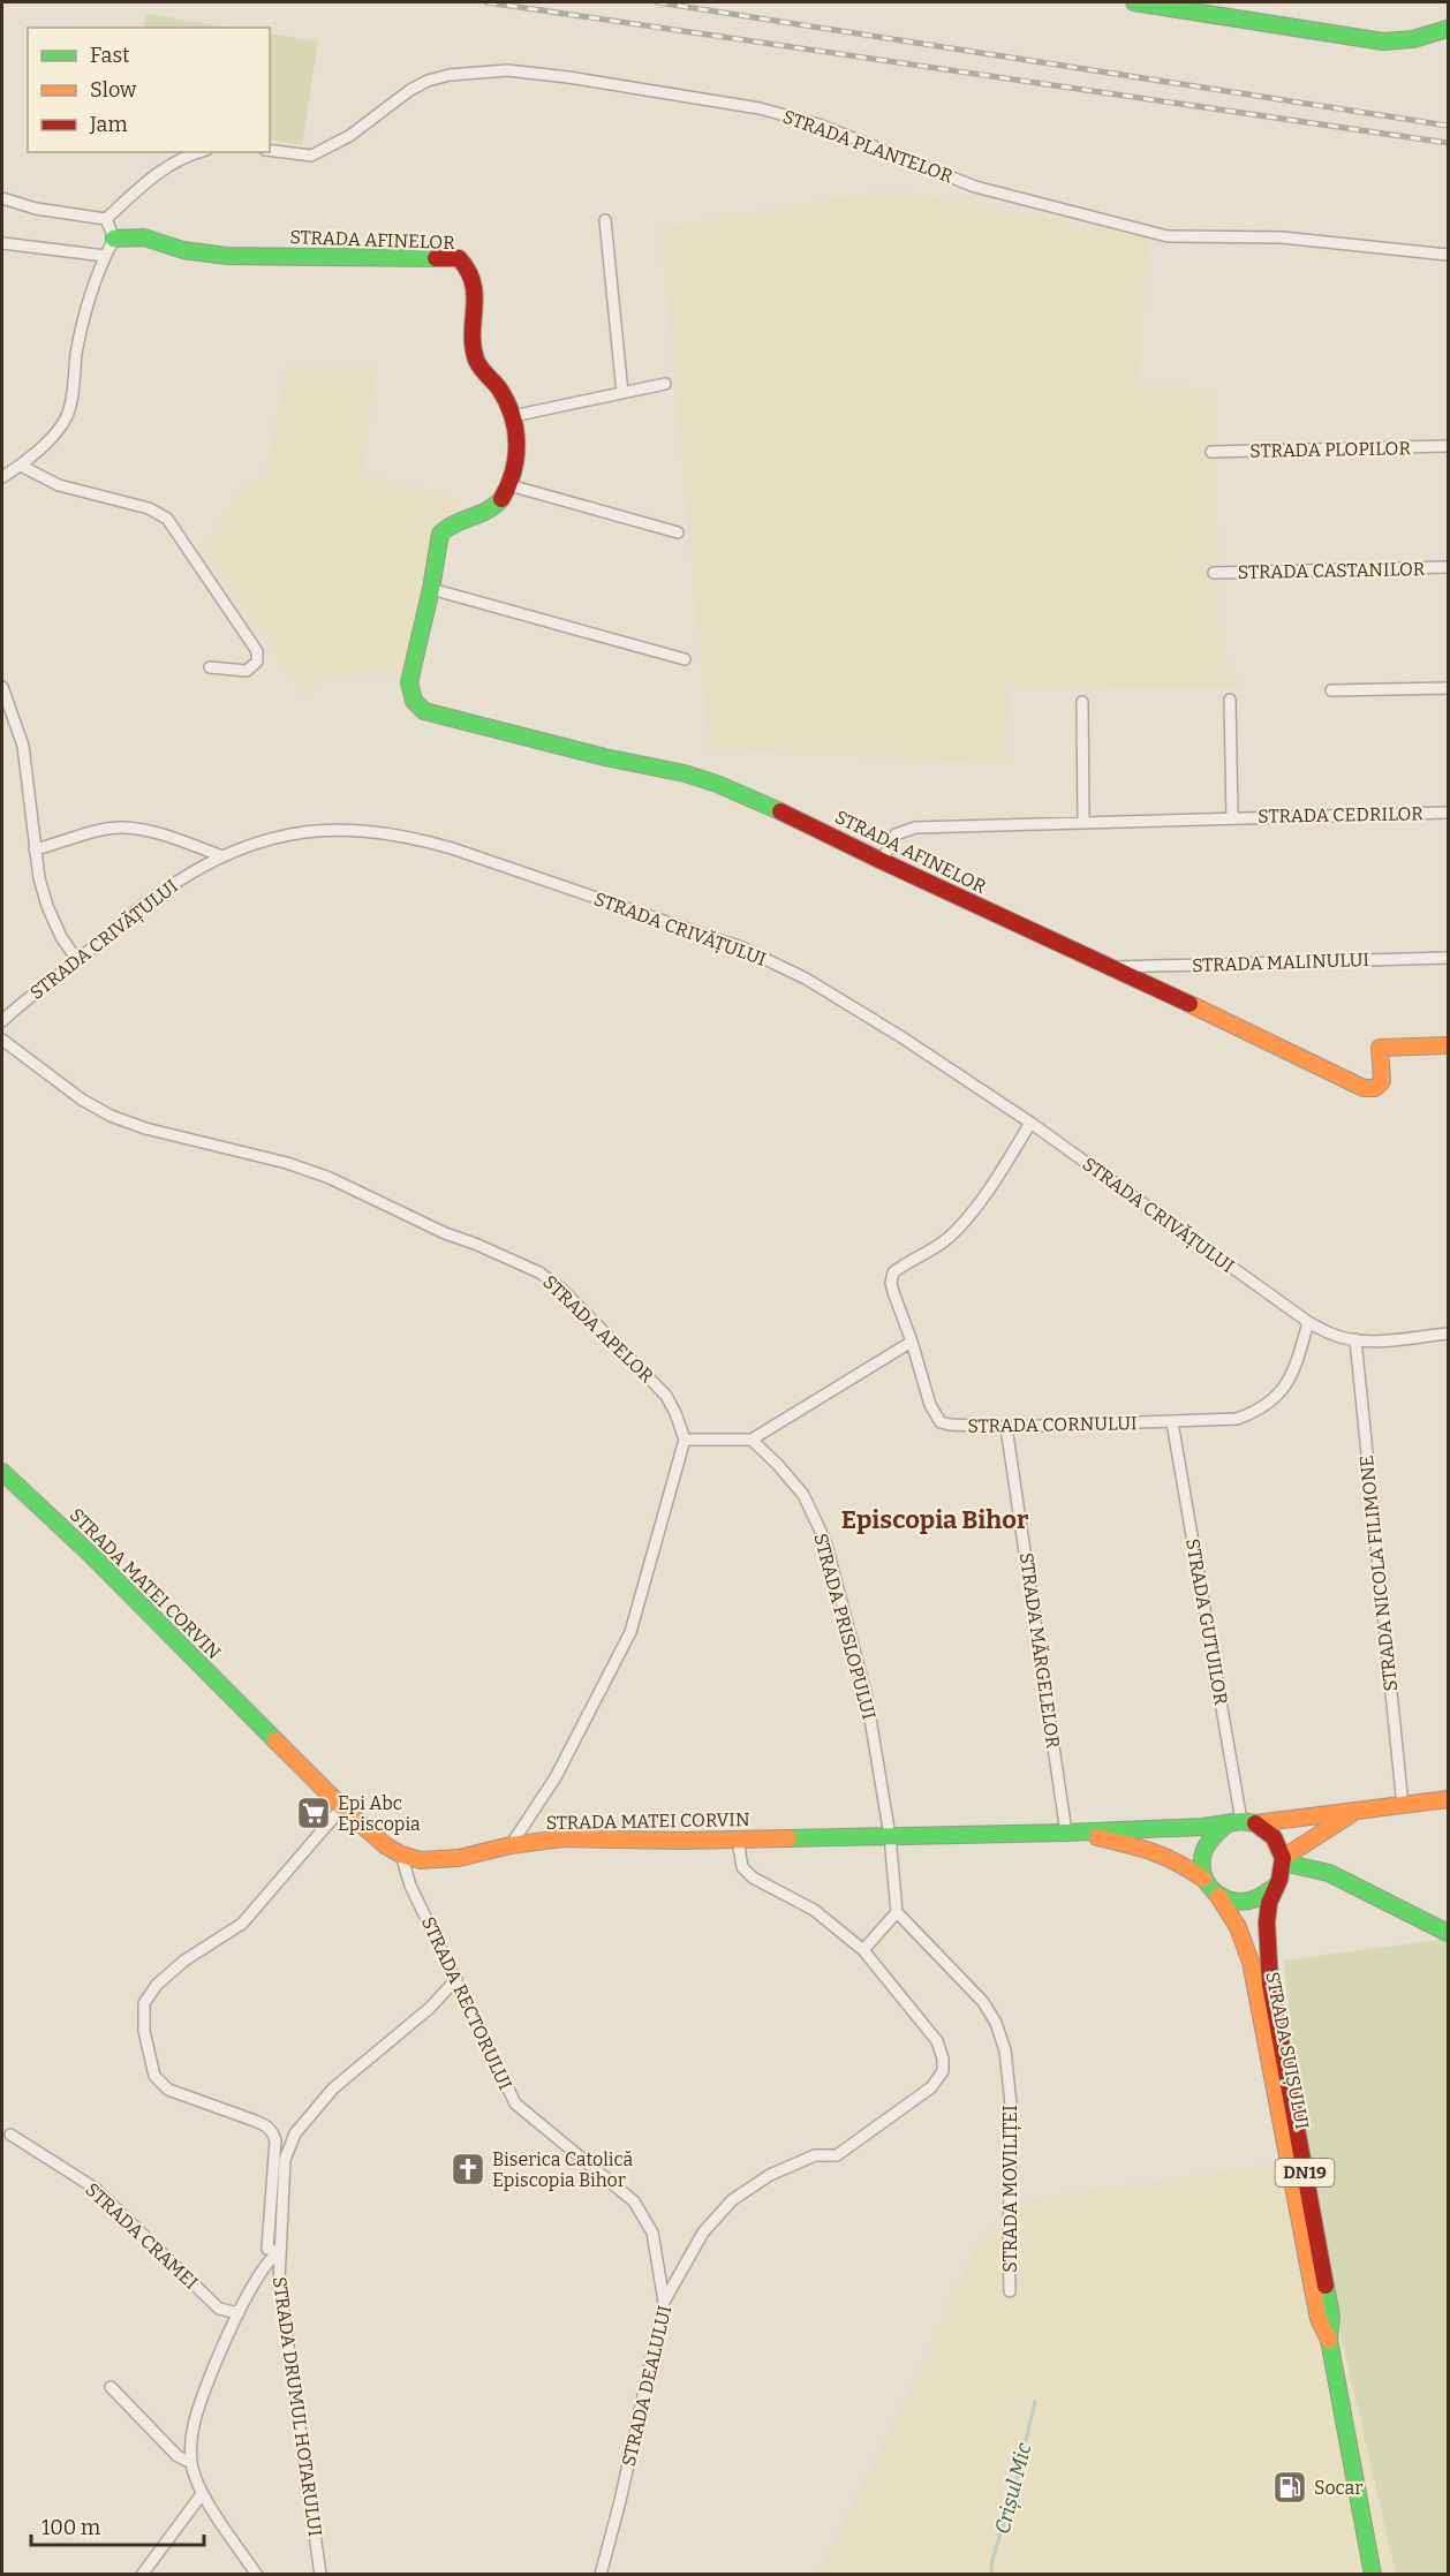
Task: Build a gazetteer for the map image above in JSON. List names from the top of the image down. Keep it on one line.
{"streets":{"main road":["STRADA AFINELOR","STRADA MATEI CORVIN","STRADA SUIȘULUI","DN19"],"street":["STRADA PLANTELOR","STRADA PLOPILOR","STRADA CASTANILOR","STRADA CEDRILOR","STRADA CRIVĂȚULUI","STRADA MALINULUI","STRADA APELOR","STRADA CORNULUI","STRADA NICOLA FILIMONE","STRADA GUTUILOR","STRADA PRISLOPULUI","STRADA MĂRGELELOR","STRADA RECTORULUI","STRADA MOVILIȚEI","STRADA CRAMEI","STRADA DEALULUI","STRADA DRUMUL HOTARULUI"]},"crossings":[["STRADA AFINELOR","STRADA CEDRILOR"],["STRADA AFINELOR","STRADA MALINULUI"],["STRADA CRIVĂȚULUI","STRADA CORNULUI"],["STRADA CRIVĂȚULUI","STRADA NICOLA FILIMONE"],["STRADA CORNULUI","STRADA GUTUILOR"],["STRADA CORNULUI","STRADA MĂRGELELOR"],["STRADA NICOLA FILIMONE","STRADA MATEI CORVIN"],["STRADA MATEI CORVIN","STRADA GUTUILOR"],["STRADA MATEI CORVIN","STRADA PRISLOPULUI"],["STRADA MATEI CORVIN","STRADA MĂRGELELOR"],["STRADA MATEI CORVIN","STRADA RECTORULUI"],["STRADA MATEI CORVIN","STRADA SUIȘULUI"],["STRADA MATEI CORVIN","DN19"],["STRADA MATEI CORVIN","STRADA DEALULUI"],["STRADA GUTUILOR","STRADA SUIȘULUI"],["STRADA GUTUILOR","DN19"],["STRADA RECTORULUI","STRADA DEALULUI"],["STRADA RECTORULUI","STRADA DRUMUL HOTARULUI"],["STRADA SUIȘULUI","DN19"]],"districts":["Episcopia Bihor"],"water":["Crișul Mic"],"places":{"supermarket":["Epi Abc Episcopia"],"church":["Biserica Catolică Episcopia Bihor"],"fuel station":["Socar"]},"legend":["Fast","Slow","Jam"],"scale_bar":"100 m"}
